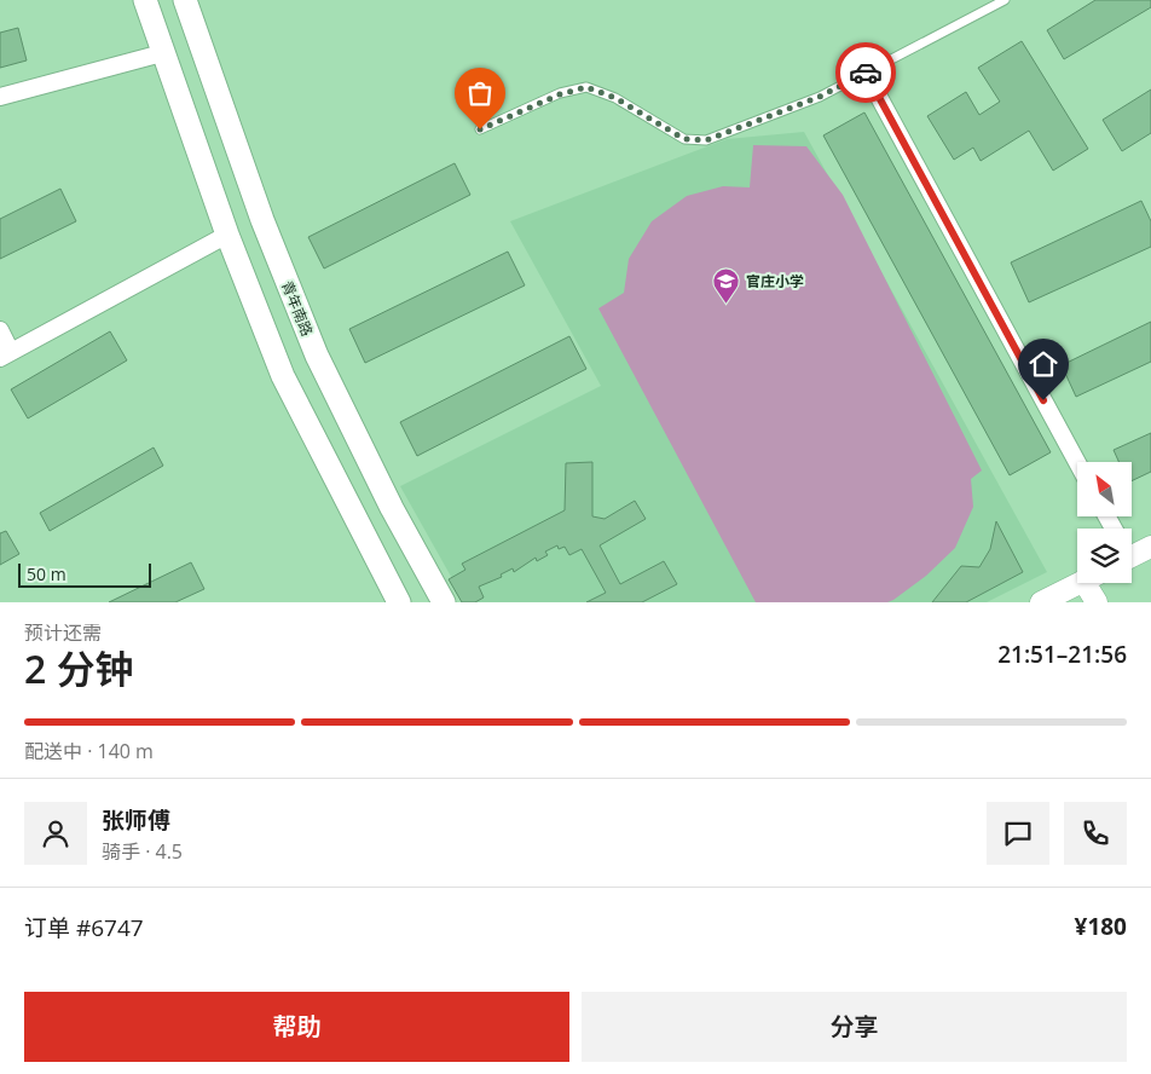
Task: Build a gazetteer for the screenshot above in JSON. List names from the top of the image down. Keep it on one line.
{"streets":{"main road":["青年南路"]},"places":{"school or university":["官庄小学"]},"scale_bar":"50 m","north":"top left","page":{"scale":"50 m","heading":["2 分钟","预计还需","21:51–21:56"],"panel":["张师傅","骑手 · 4.5","订单 #6747","¥180"],"bar":"配送中 · 140 m","buttons":["帮助","分享"]}}
